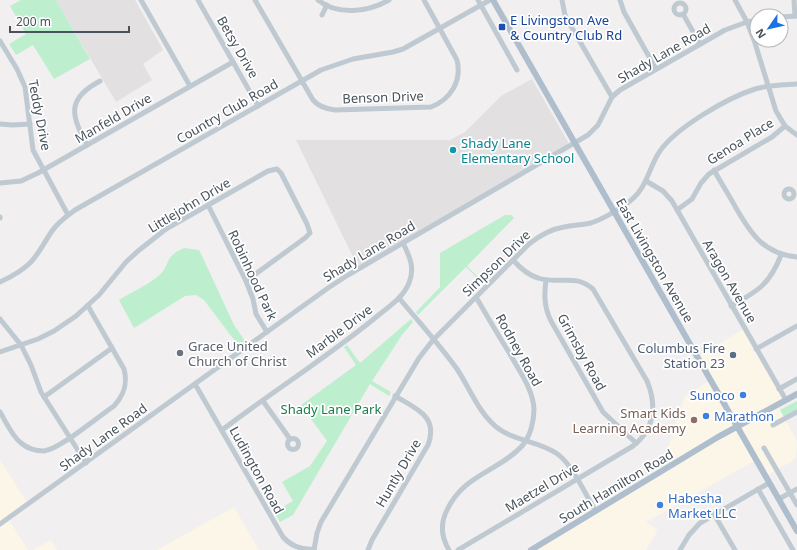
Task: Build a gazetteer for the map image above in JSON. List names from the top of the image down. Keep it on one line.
{"streets":{"main road":["East Livingston Avenue","South Hamilton Road"],"street":["Betsy Drive","Shady Lane Road","Benson Drive","Country Club Road","Teddy Drive","Manfeld Drive","Genoa Place","Littlejohn Drive","Simpson Drive","Robinhood Park","Aragon Avenue","Marble Drive","Rodney Road","Grimsby Road","Ludington Road","Huntly Drive","Maetzel Drive"]},"crossings":[["Betsy Drive","Country Club Road"],["Betsy Drive","Manfeld Drive"],["Shady Lane Road","East Livingston Avenue"],["Shady Lane Road","Robinhood Park"],["Shady Lane Road","Marble Drive"],["Shady Lane Road","Ludington Road"],["Benson Drive","Country Club Road"],["Country Club Road","Teddy Drive"],["Country Club Road","East Livingston Avenue"],["Teddy Drive","Manfeld Drive"],["Genoa Place","Aragon Avenue"],["Littlejohn Drive","Robinhood Park"],["East Livingston Avenue","Simpson Drive"],["East Livingston Avenue","South Hamilton Road"],["Simpson Drive","Aragon Avenue"],["Simpson Drive","Rodney Road"],["Simpson Drive","Ludington Road"],["Simpson Drive","Huntly Drive"],["Aragon Avenue","South Hamilton Road"],["Marble Drive","Ludington Road"],["Grimsby Road","Maetzel Drive"]],"parks":["Shady Lane Park"],"places":{"transit":["E Livingston Ave & Country Club Rd"],"other":["Shady Lane Elementary School","Grace United Church of Christ","Columbus Fire Station 23","Sunoco","Marathon","Smart Kids Learning Academy","Habesha Market LLC"]},"scale_bar":"200 m","north":"bottom left"}
